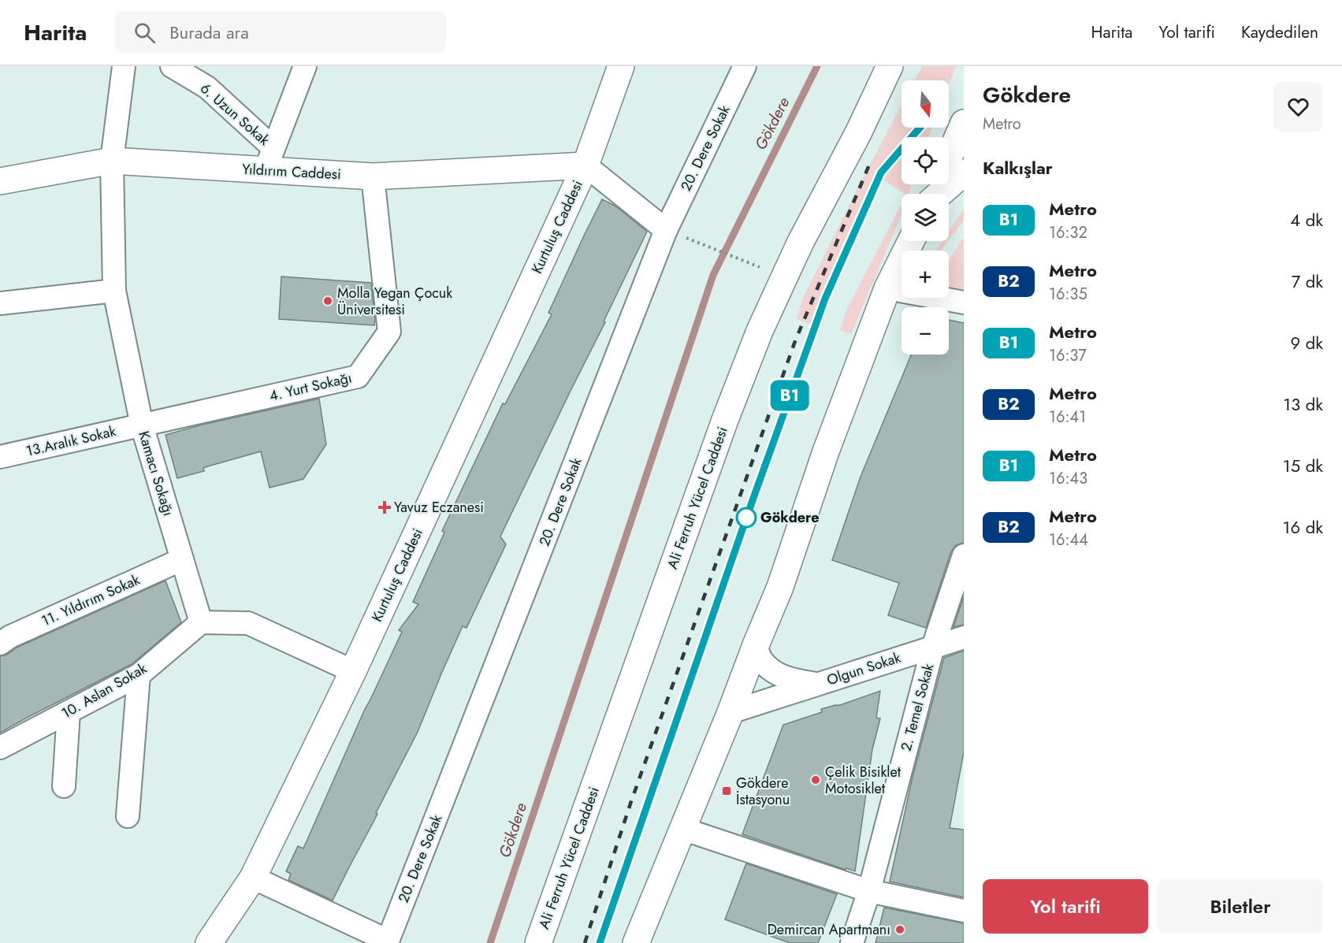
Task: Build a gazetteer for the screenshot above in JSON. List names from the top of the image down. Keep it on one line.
{"streets":{"main road":["Yıldırım Caddesi","Kurtuluş Caddesi","Ali Ferruh Yücel Caddesi"],"street":["6. Uzun Sokak","20. Dere Sokak","4. Yurt Sokağı","13.Aralık Sokak","Kamacı Sokağı","11. Yıldırım Sokak","Olgun Sokak","10. Aslan Sokak","2. Temel Sokak"]},"crossings":[["6. Uzun Sokak","Yıldırım Caddesi"],["Yıldırım Caddesi","Kurtuluş Caddesi"],["Yıldırım Caddesi","4. Yurt Sokağı"],["Yıldırım Caddesi","Kamacı Sokağı"],["4. Yurt Sokağı","13.Aralık Sokak"],["4. Yurt Sokağı","Kamacı Sokağı"],["13.Aralık Sokak","Kamacı Sokağı"],["Kamacı Sokağı","11. Yıldırım Sokak"],["Kamacı Sokağı","10. Aslan Sokak"],["Olgun Sokak","2. Temel Sokak"]],"water":["Gökdere"],"places":{"other":["Molla Yegan Çocuk Üniversitesi","Gökdere","Çelik Bisiklet Motosiklet","Demircan Apartmanı"],"health":["Yavuz Eczanesi"],"transit":["Gökdere İstasyonu"]},"lines":["metro line B1"],"north":"bottom","page":{"header":"Harita","search":"Burada ara","nav":["Harita","Yol tarifi","Kaydedilen"],"on_map":"B1","heading":[["Gökdere","Metro"],"Kalkışlar"],"map_buttons":["+","−"],"list":[{"mark":"B1","name":"Metro","note":"16:32","value":"4 dk"},{"mark":"B2","name":"Metro","note":"16:35","value":"7 dk"},{"mark":"B1","name":"Metro","note":"16:37","value":"9 dk"},{"mark":"B2","name":"Metro","note":"16:41","value":"13 dk"},{"mark":"B1","name":"Metro","note":"16:43","value":"15 dk"},{"mark":"B2","name":"Metro","note":"16:44","value":"16 dk"}],"buttons":["Yol tarifi","Biletler"]}}
